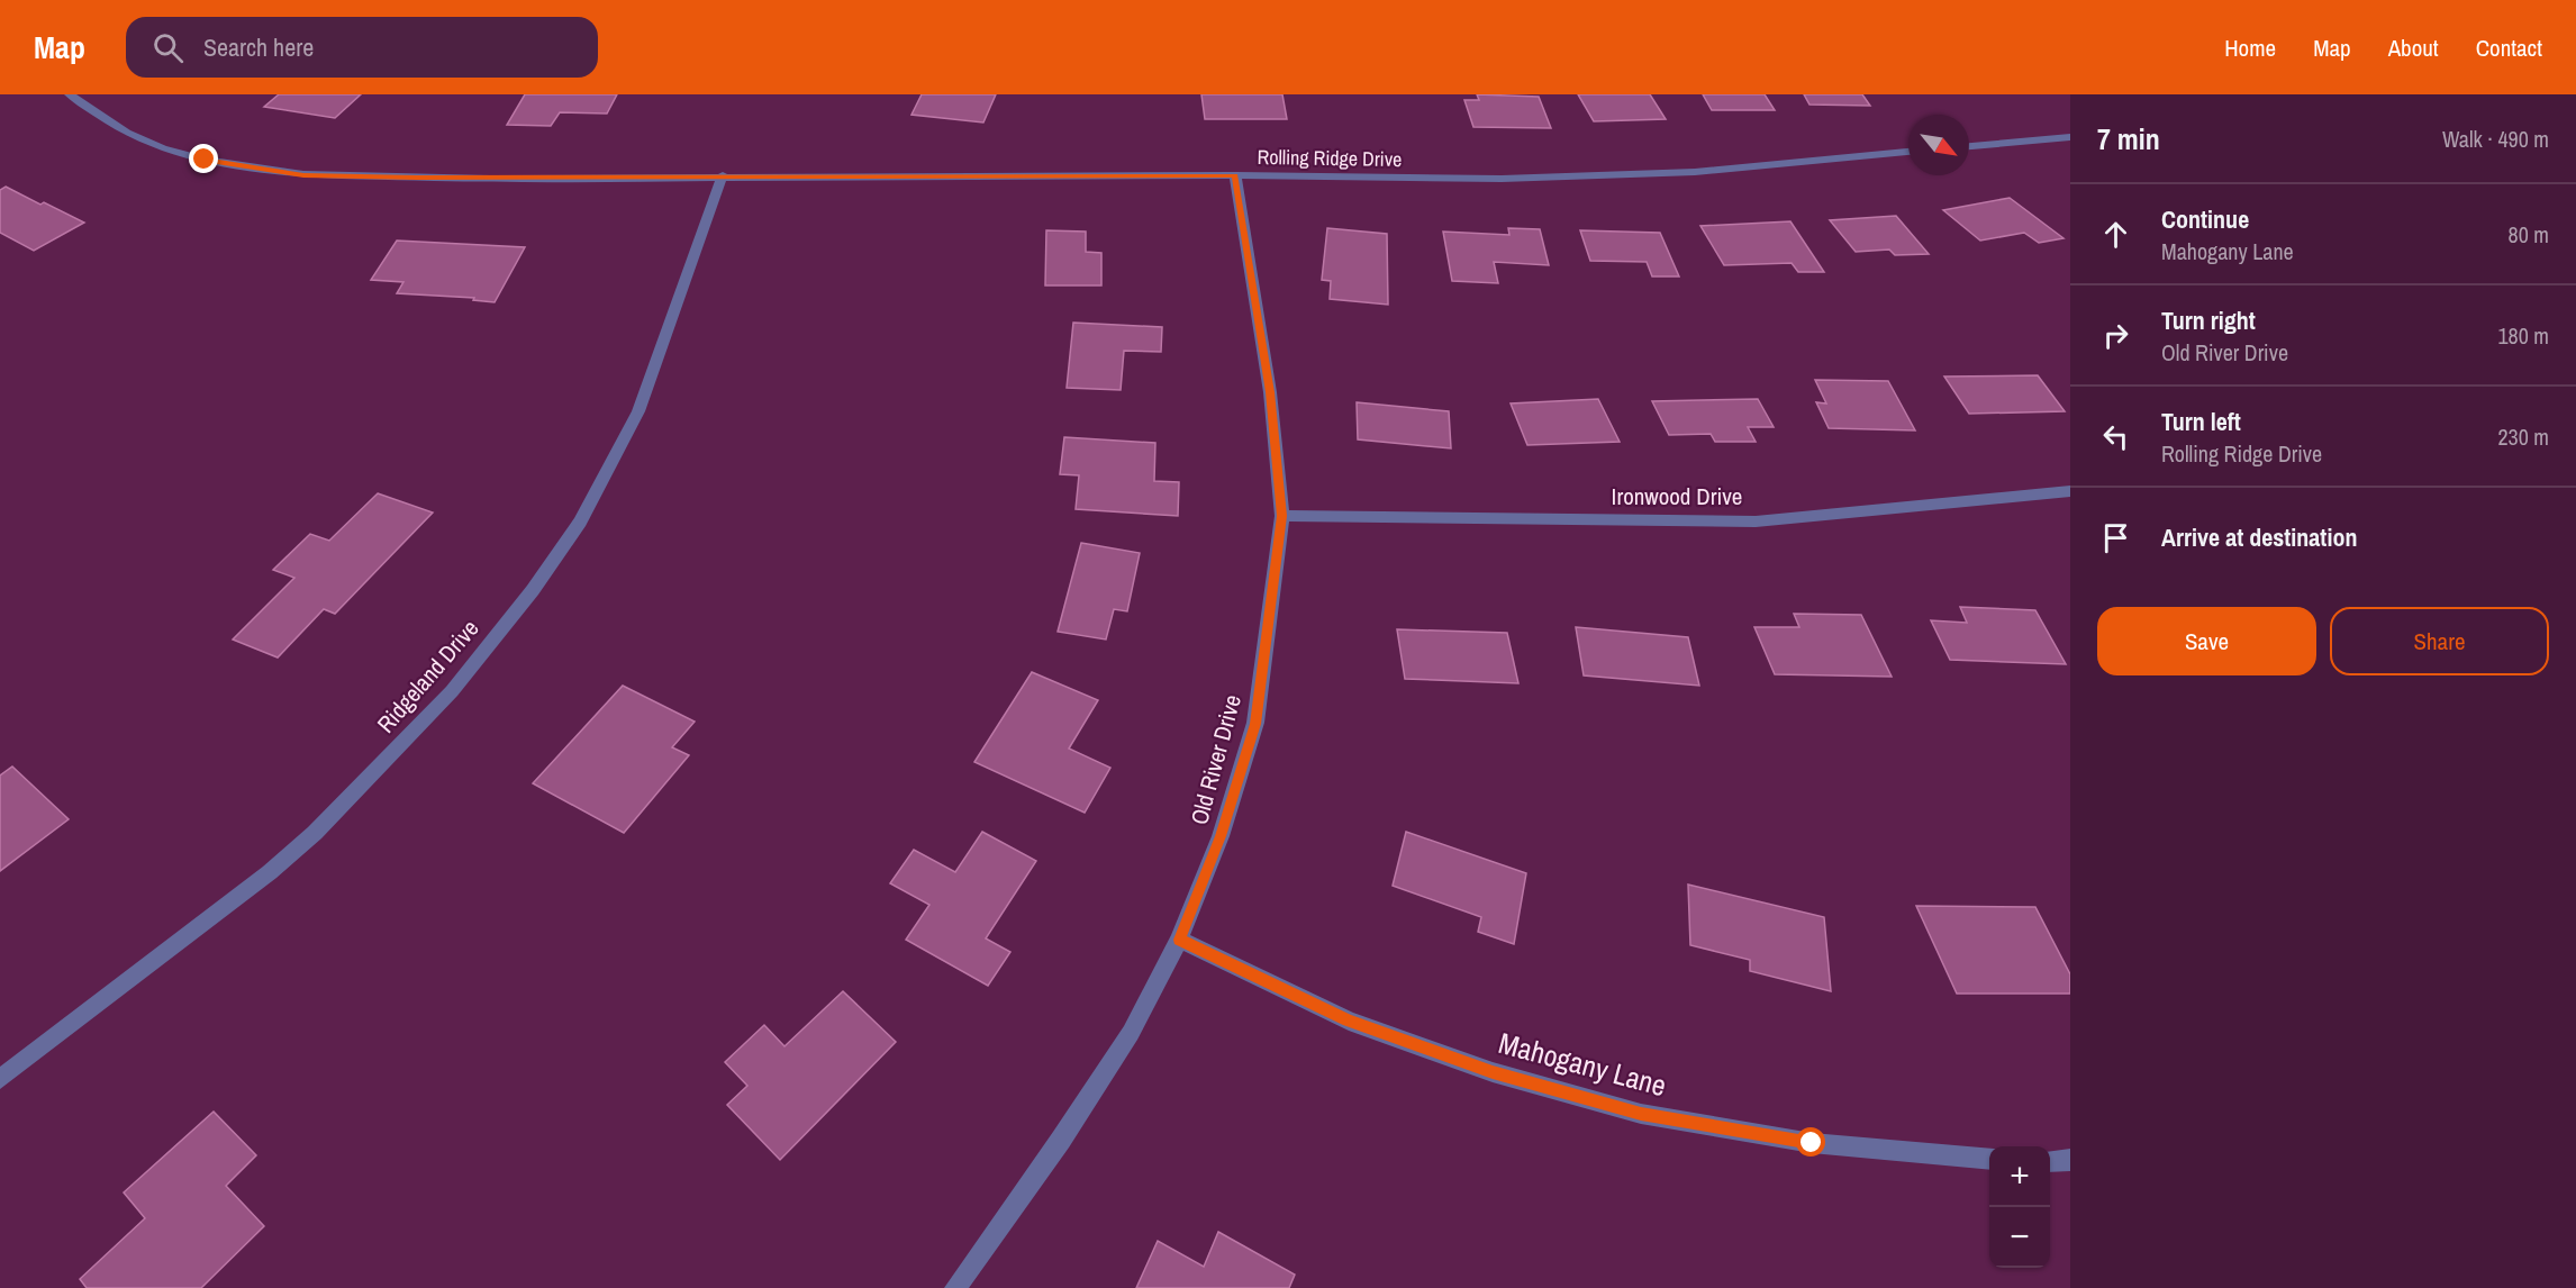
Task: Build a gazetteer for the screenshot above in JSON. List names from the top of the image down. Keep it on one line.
{"streets":{"street":["Rolling Ridge Drive","Ironwood Drive","Ridgeland Drive","Old River Drive","Mahogany Lane"]},"crossings":[["Rolling Ridge Drive","Ridgeland Drive"],["Rolling Ridge Drive","Old River Drive"],["Ironwood Drive","Old River Drive"],["Old River Drive","Mahogany Lane"]],"north":"bottom right","page":{"header":"Map","search":"Search here","nav":["Home","Map","About","Contact"],"heading":["7 min","Walk · 490 m"],"list":[["Continue","Mahogany Lane","80 m"],["Turn right","Old River Drive","180 m"],["Turn left","Rolling Ridge Drive","230 m"],"Arrive at destination"],"buttons":["Save","Share"],"map_buttons":["+","−"]}}
